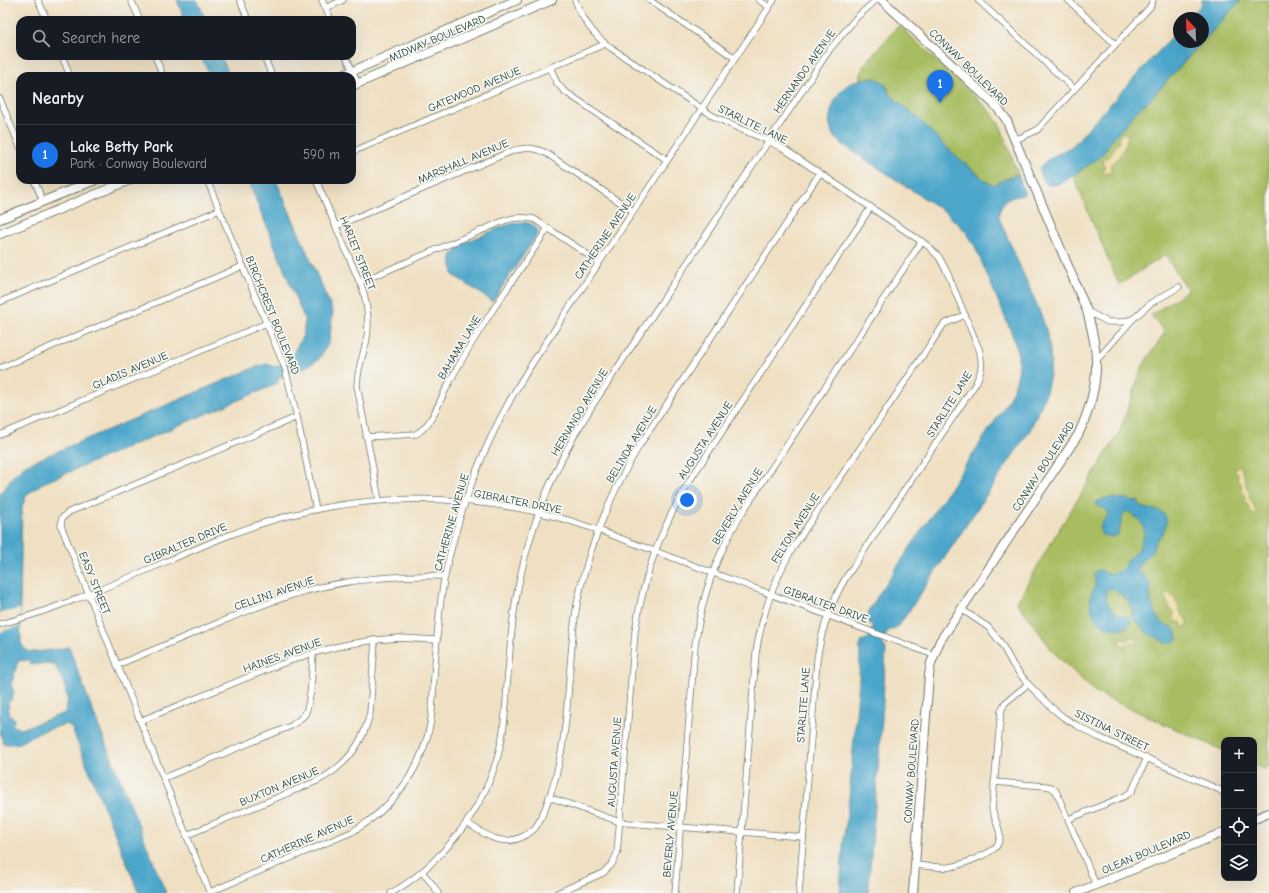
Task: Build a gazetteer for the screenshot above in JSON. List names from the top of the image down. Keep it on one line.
{"streets":{"street":["MIDWAY BOULEVARD","CONWAY BOULEVARD","HERNANDO AVENUE","GATEWOOD AVENUE","STARLITE LANE","MARSHALL AVENUE","CATHERINE AVENUE","HARIET STREET","BIRCHCREST BOULEVARD","BAHAMA LANE","GLADIS AVENUE","AUGUSTA AVENUE","BELINDA AVENUE","GIBRALTER DRIVE","BEVERLY AVENUE","FELTON AVENUE","EASY STREET","CELLINI AVENUE","HAINES AVENUE","SISTINA STREET","BUXTON AVENUE","OLEAN BOULEVARD"]},"crossings":[["CONWAY BOULEVARD","GIBRALTER DRIVE"],["CONWAY BOULEVARD","SISTINA STREET"],["HERNANDO AVENUE","STARLITE LANE"],["HERNANDO AVENUE","BELINDA AVENUE"],["HERNANDO AVENUE","GIBRALTER DRIVE"],["GATEWOOD AVENUE","STARLITE LANE"],["STARLITE LANE","CATHERINE AVENUE"],["STARLITE LANE","AUGUSTA AVENUE"],["STARLITE LANE","BELINDA AVENUE"],["STARLITE LANE","GIBRALTER DRIVE"],["STARLITE LANE","BEVERLY AVENUE"],["STARLITE LANE","FELTON AVENUE"],["MARSHALL AVENUE","CATHERINE AVENUE"],["MARSHALL AVENUE","HARIET STREET"],["CATHERINE AVENUE","GIBRALTER DRIVE"],["CATHERINE AVENUE","EASY STREET"],["CATHERINE AVENUE","CELLINI AVENUE"],["CATHERINE AVENUE","HAINES AVENUE"],["HARIET STREET","BAHAMA LANE"],["HARIET STREET","GIBRALTER DRIVE"],["BIRCHCREST BOULEVARD","GLADIS AVENUE"],["BIRCHCREST BOULEVARD","GIBRALTER DRIVE"],["BIRCHCREST BOULEVARD","EASY STREET"],["AUGUSTA AVENUE","GIBRALTER DRIVE"],["BELINDA AVENUE","GIBRALTER DRIVE"],["GIBRALTER DRIVE","BEVERLY AVENUE"],["GIBRALTER DRIVE","FELTON AVENUE"],["GIBRALTER DRIVE","EASY STREET"],["EASY STREET","CELLINI AVENUE"],["EASY STREET","HAINES AVENUE"],["EASY STREET","BUXTON AVENUE"],["HAINES AVENUE","BUXTON AVENUE"]],"north":"top left","page":{"search":"Search here","pins":"1","heading":"Nearby","list":[{"mark":"1","name":"Lake Betty Park","note":"Park · Conway Boulevard","value":"590 m"}],"map_buttons":["+","−"]}}
